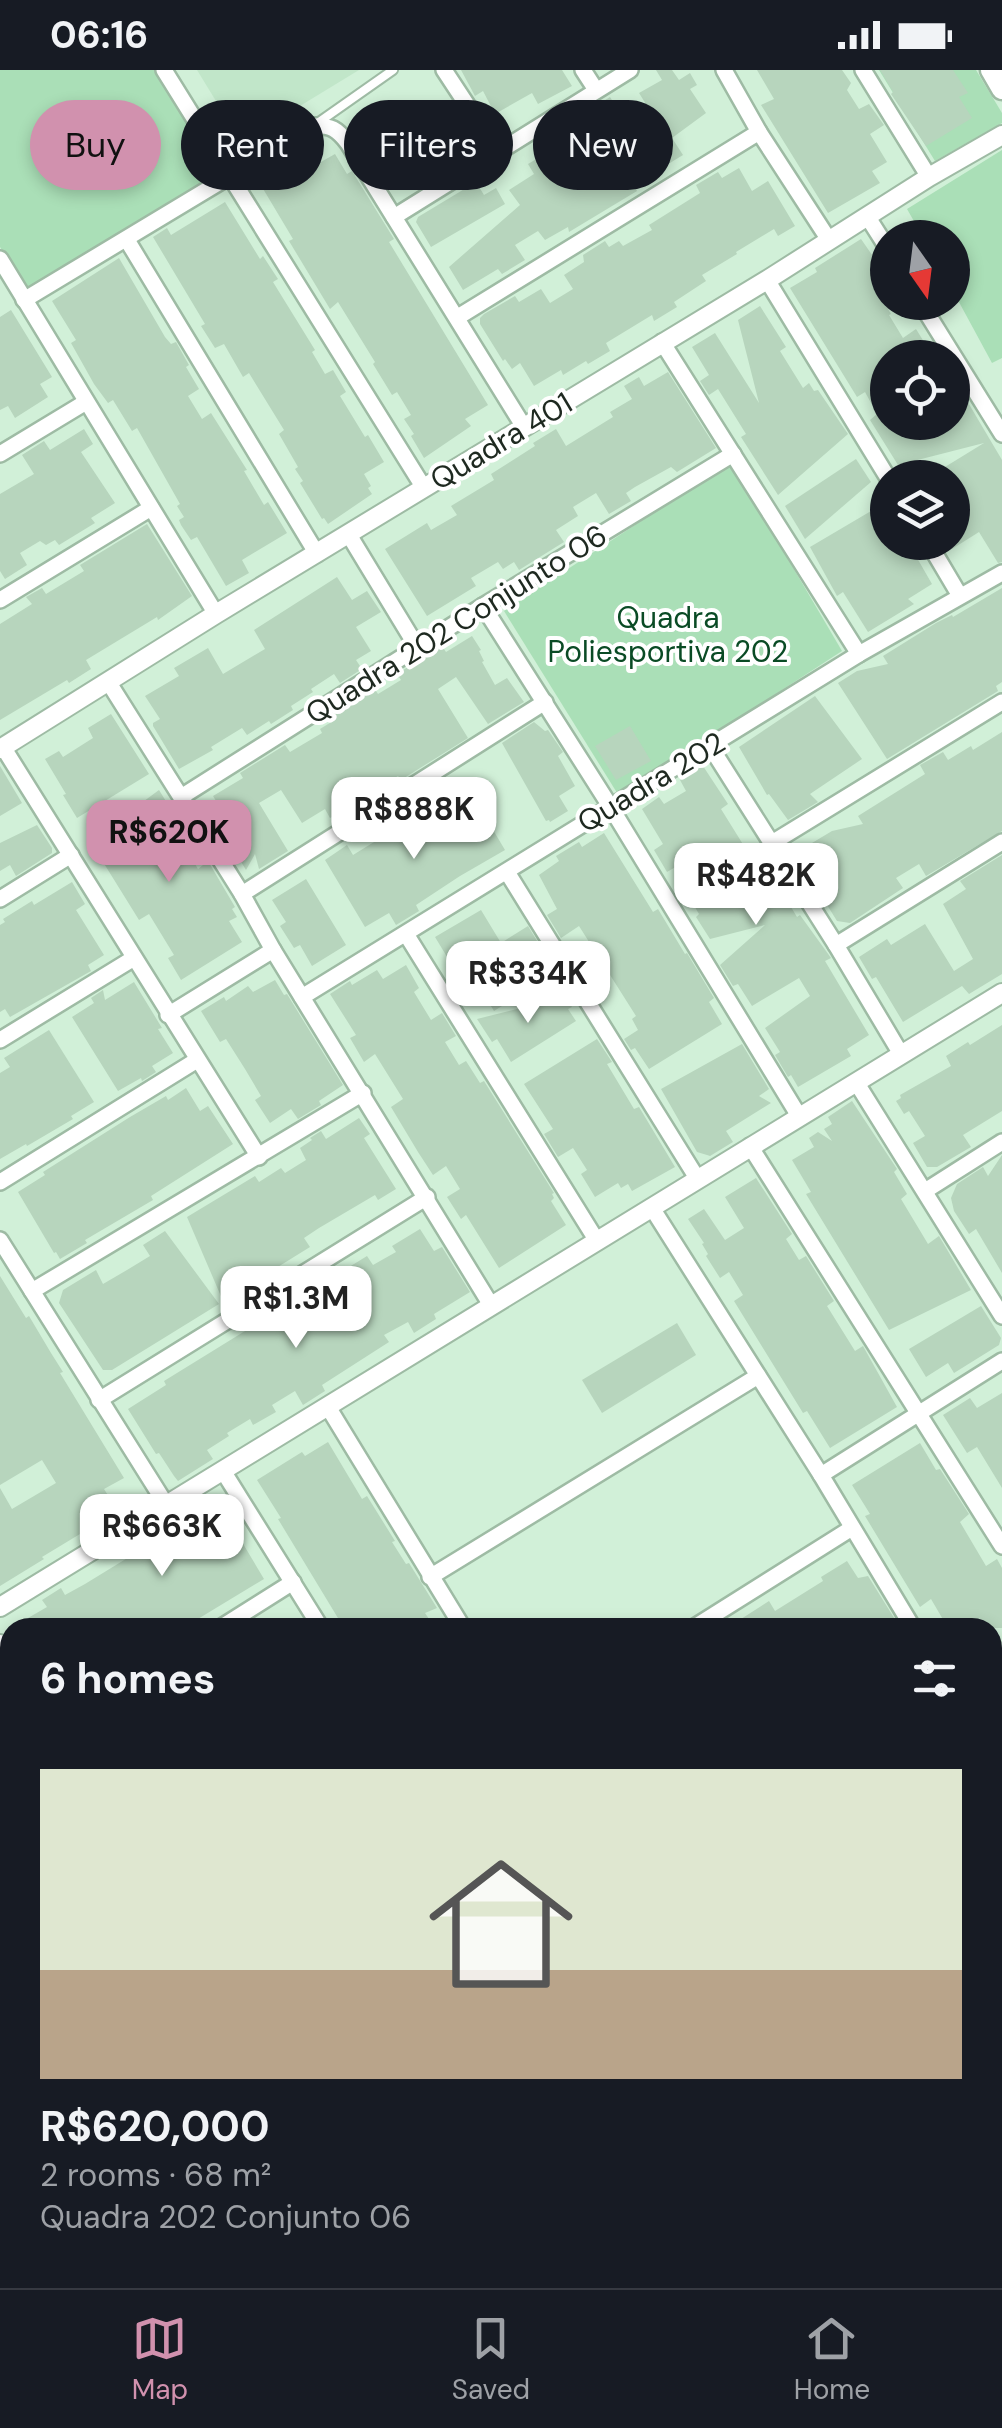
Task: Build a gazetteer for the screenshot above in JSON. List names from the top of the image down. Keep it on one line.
{"streets":{"street":["Quadra 401","Quadra 202 Conjunto 06","Quadra 202"]},"parks":["Quadra Poliesportiva 202"],"north":"bottom","page":{"status":"06:16","chip":["Buy","Rent","Filters","New"],"price":["R$888K","R$620K","R$482K","R$334K","R$1.3M","R$663K"],"heading":"6 homes","list":[{"name":"R$620,000","note":"2 rooms · 68 m² · Quadra 202 Conjunto 06"}],"tabs":["Map","Saved","Home"]}}
